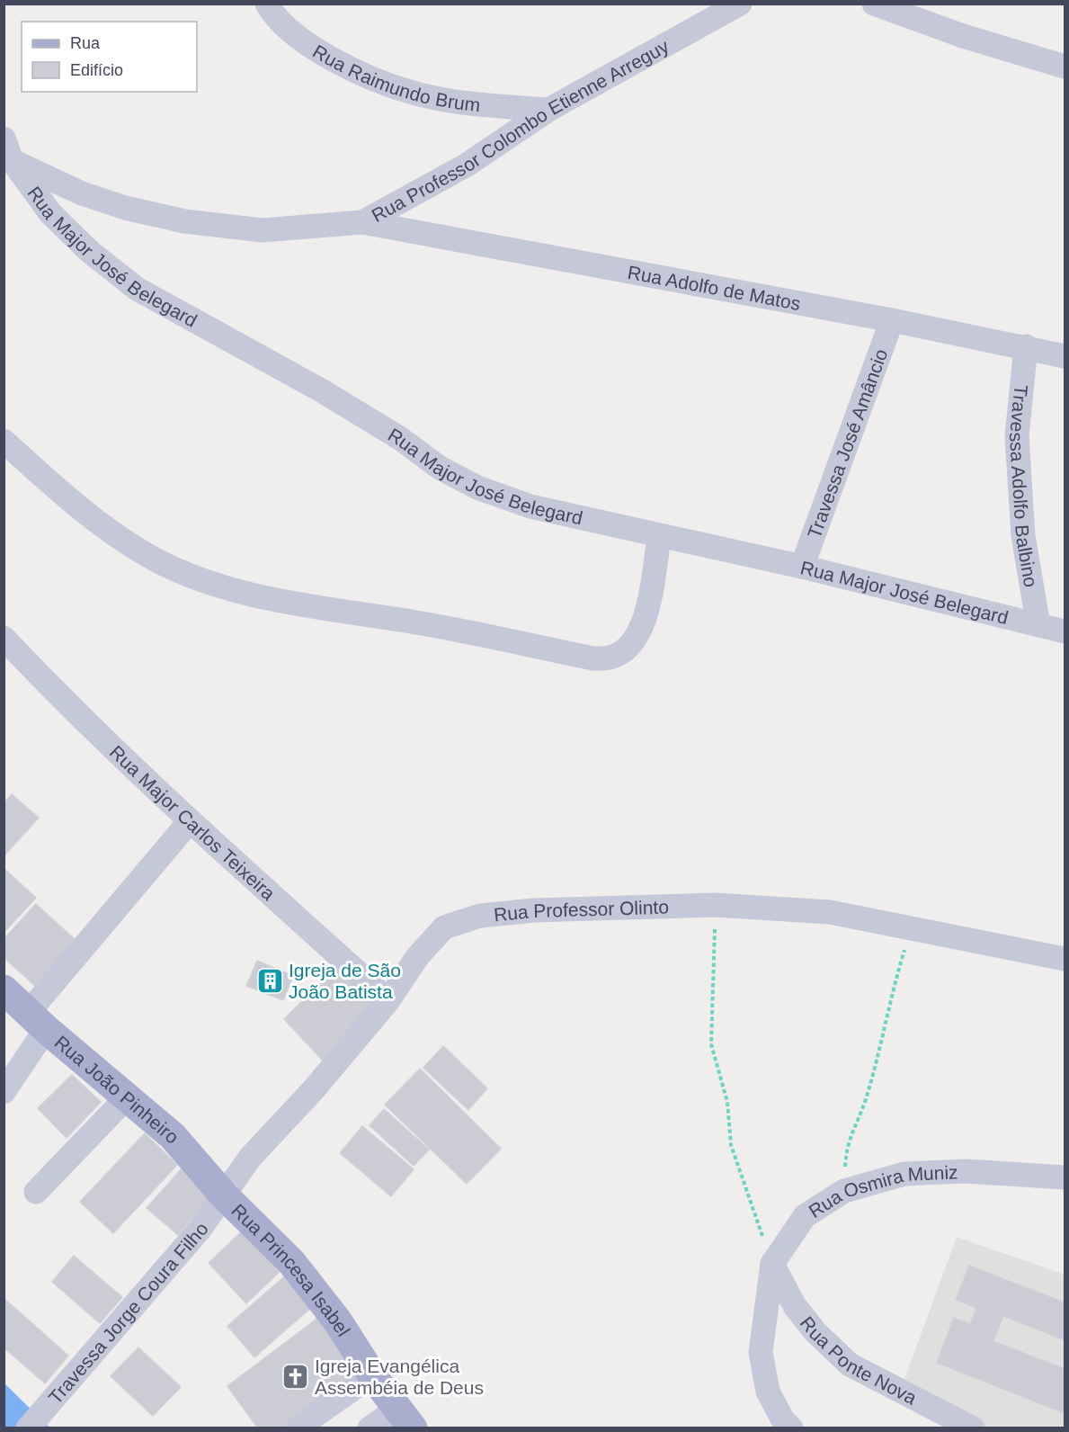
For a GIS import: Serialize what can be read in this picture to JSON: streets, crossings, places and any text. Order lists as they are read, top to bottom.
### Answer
{
  "streets": {
    "main road": ["Rua João Pinheiro", "Rua Princesa Isabel"],
    "street": [
      "Rua Raimundo Brum",
      "Rua Professor Colombo Etienne Arreguy",
      "Rua Major José Belegard",
      "Rua Adolfo de Matos",
      "Travessa José Amâncio",
      "Travessa Adolfo Balbino",
      "Rua Major Carlos Teixeira",
      "Rua Professor Olinto",
      "Rua Osmira Muniz",
      "Travessa Jorge Coura Filho",
      "Rua Ponte Nova"
    ]
  },
  "crossings": [
    ["Rua Raimundo Brum", "Rua Professor Colombo Etienne Arreguy"],
    ["Rua Professor Colombo Etienne Arreguy", "Rua Major José Belegard"],
    ["Rua Professor Colombo Etienne Arreguy", "Rua Adolfo de Matos"],
    ["Rua Major José Belegard", "Travessa José Amâncio"],
    ["Rua Major José Belegard", "Travessa Adolfo Balbino"],
    ["Rua Adolfo de Matos", "Travessa José Amâncio"],
    ["Rua Adolfo de Matos", "Travessa Adolfo Balbino"],
    ["Rua Major Carlos Teixeira", "Rua Professor Olinto"],
    ["Rua Professor Olinto", "Rua João Pinheiro"],
    ["Rua Professor Olinto", "Rua Princesa Isabel"],
    ["Rua Professor Olinto", "Travessa Jorge Coura Filho"],
    ["Rua João Pinheiro", "Rua Princesa Isabel"],
    ["Rua João Pinheiro", "Travessa Jorge Coura Filho"],
    ["Rua Osmira Muniz", "Rua Ponte Nova"],
    ["Rua Princesa Isabel", "Travessa Jorge Coura Filho"]
  ],
  "places": {
    "building": ["Igreja de São João Batista"],
    "church": ["Igreja Evangélica Assembéia de Deus"]
  },
  "legend": ["Rua", "Edifício"]
}
